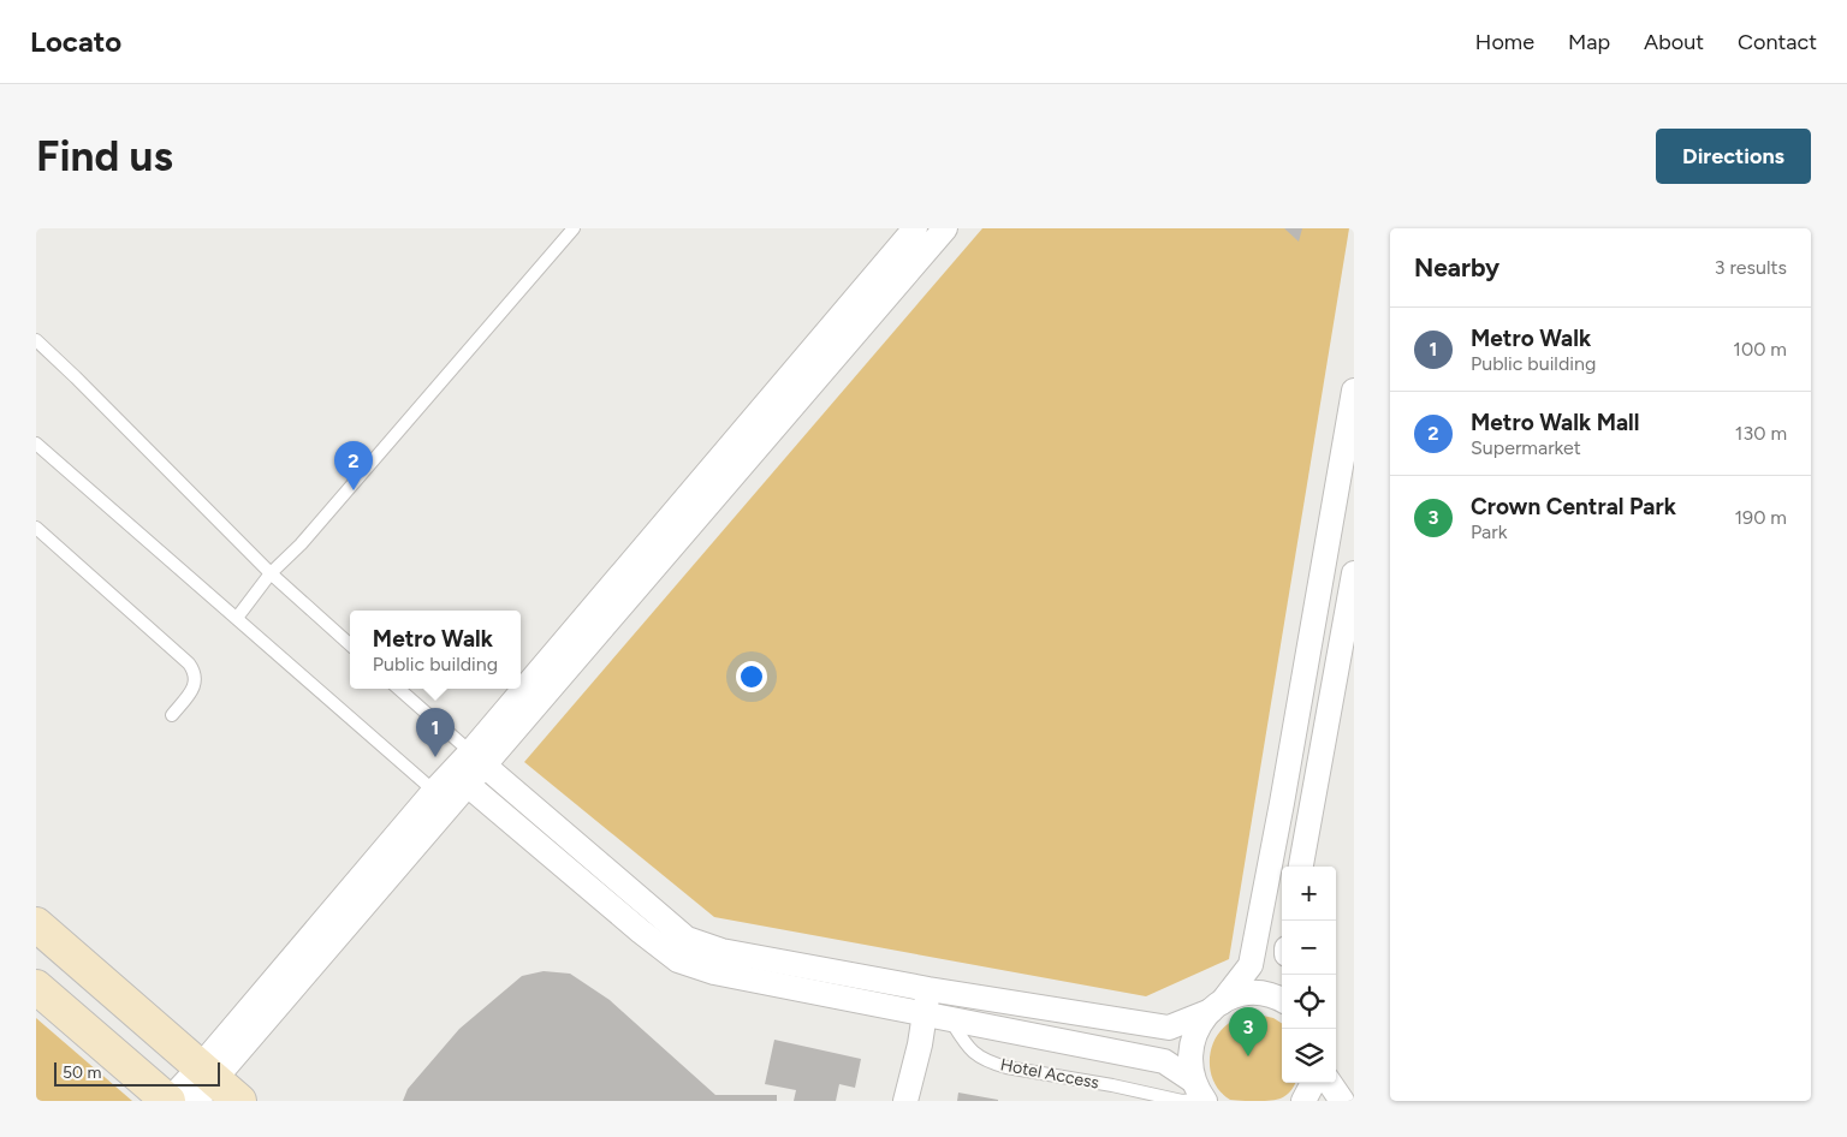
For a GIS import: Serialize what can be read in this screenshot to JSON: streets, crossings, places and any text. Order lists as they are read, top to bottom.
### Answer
{
  "streets": {
    "lane": ["Hotel Access"]
  },
  "scale_bar": "50 m",
  "page": {
    "header": "Locato",
    "nav": [
      "Home",
      "Map",
      "About",
      "Contact"
    ],
    "buttons": "Directions",
    "title": "Find us",
    "heading": ["Nearby", "3 results"],
    "list": [
      {
        "mark": "1",
        "name": "Metro Walk",
        "note": "Public building",
        "value": "100 m"
      },
      {
        "mark": "2",
        "name": "Metro Walk Mall",
        "note": "Supermarket",
        "value": "130 m"
      },
      {
        "mark": "3",
        "name": "Crown Central Park",
        "note": "Park",
        "value": "190 m"
      }
    ],
    "pins": ["2", "1", "3"],
    "popup": ["Metro Walk", "Public building"],
    "map_buttons": ["+", "−"],
    "scale": "50 m"
  }
}
